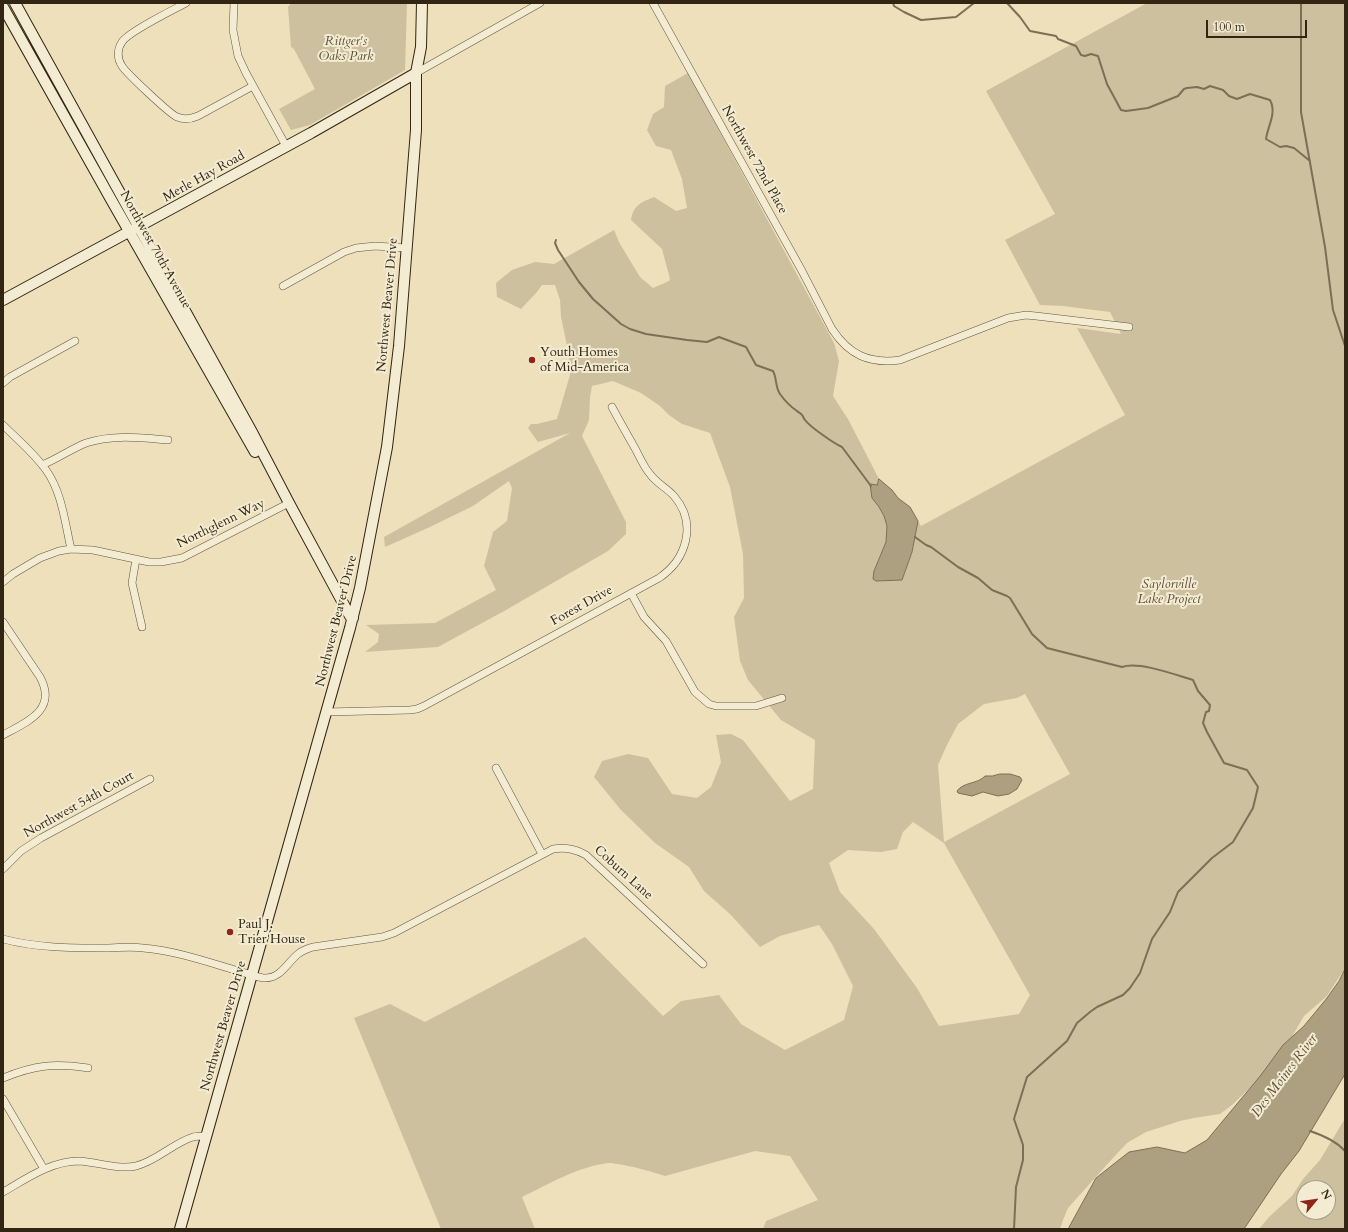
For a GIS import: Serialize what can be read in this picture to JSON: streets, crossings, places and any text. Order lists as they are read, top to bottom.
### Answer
{
  "streets": {
    "main road": ["Merle Hay Road", "Northwest 70th Avenue", "Northwest Beaver Drive"],
    "street": [
      "Northwest 72nd Place",
      "Northglenn Way",
      "Forest Drive",
      "Northwest 54th Court",
      "Coburn Lane"
    ]
  },
  "crossings": [
    ["Merle Hay Road", "Northwest 70th Avenue"],
    ["Merle Hay Road", "Northwest Beaver Drive"],
    ["Northwest 70th Avenue", "Northwest Beaver Drive"],
    ["Northwest 70th Avenue", "Northglenn Way"],
    ["Northwest Beaver Drive", "Forest Drive"],
    ["Northwest Beaver Drive", "Coburn Lane"]
  ],
  "water": ["Des Moines River"],
  "parks": ["Rittger's Oaks Park", "Saylorville Lake Project"],
  "places": ["Youth Homes of Mid-America", "Paul J. Trier House"],
  "scale_bar": "100 m",
  "north": "top right"
}
